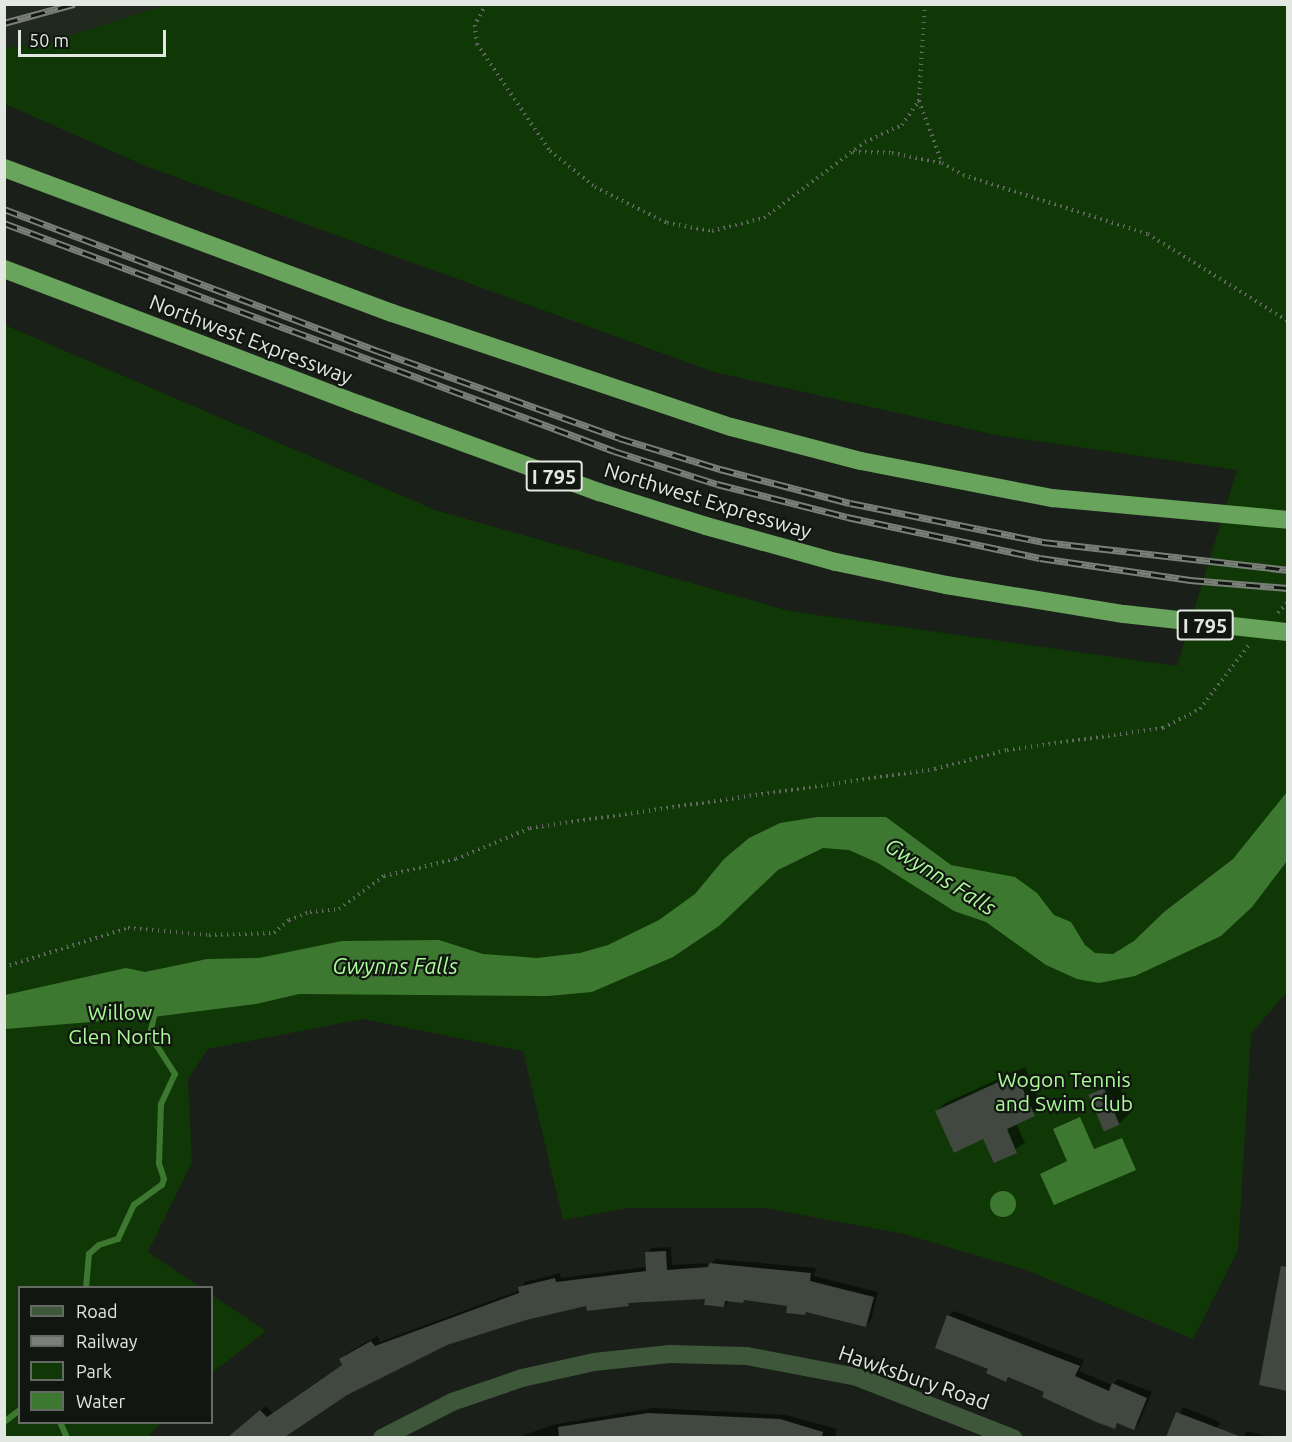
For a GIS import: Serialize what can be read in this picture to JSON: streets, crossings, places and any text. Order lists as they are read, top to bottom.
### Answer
{
  "streets": {
    "highway": ["Northwest Expressway", "I 795"],
    "street": ["Hawksbury Road"]
  },
  "water": ["Gwynns Falls"],
  "parks": ["Willow Glen North", "Wogon Tennis and Swim Club"],
  "legend": [
    "Road",
    "Railway",
    "Park",
    "Water"
  ],
  "scale_bar": "50 m"
}
